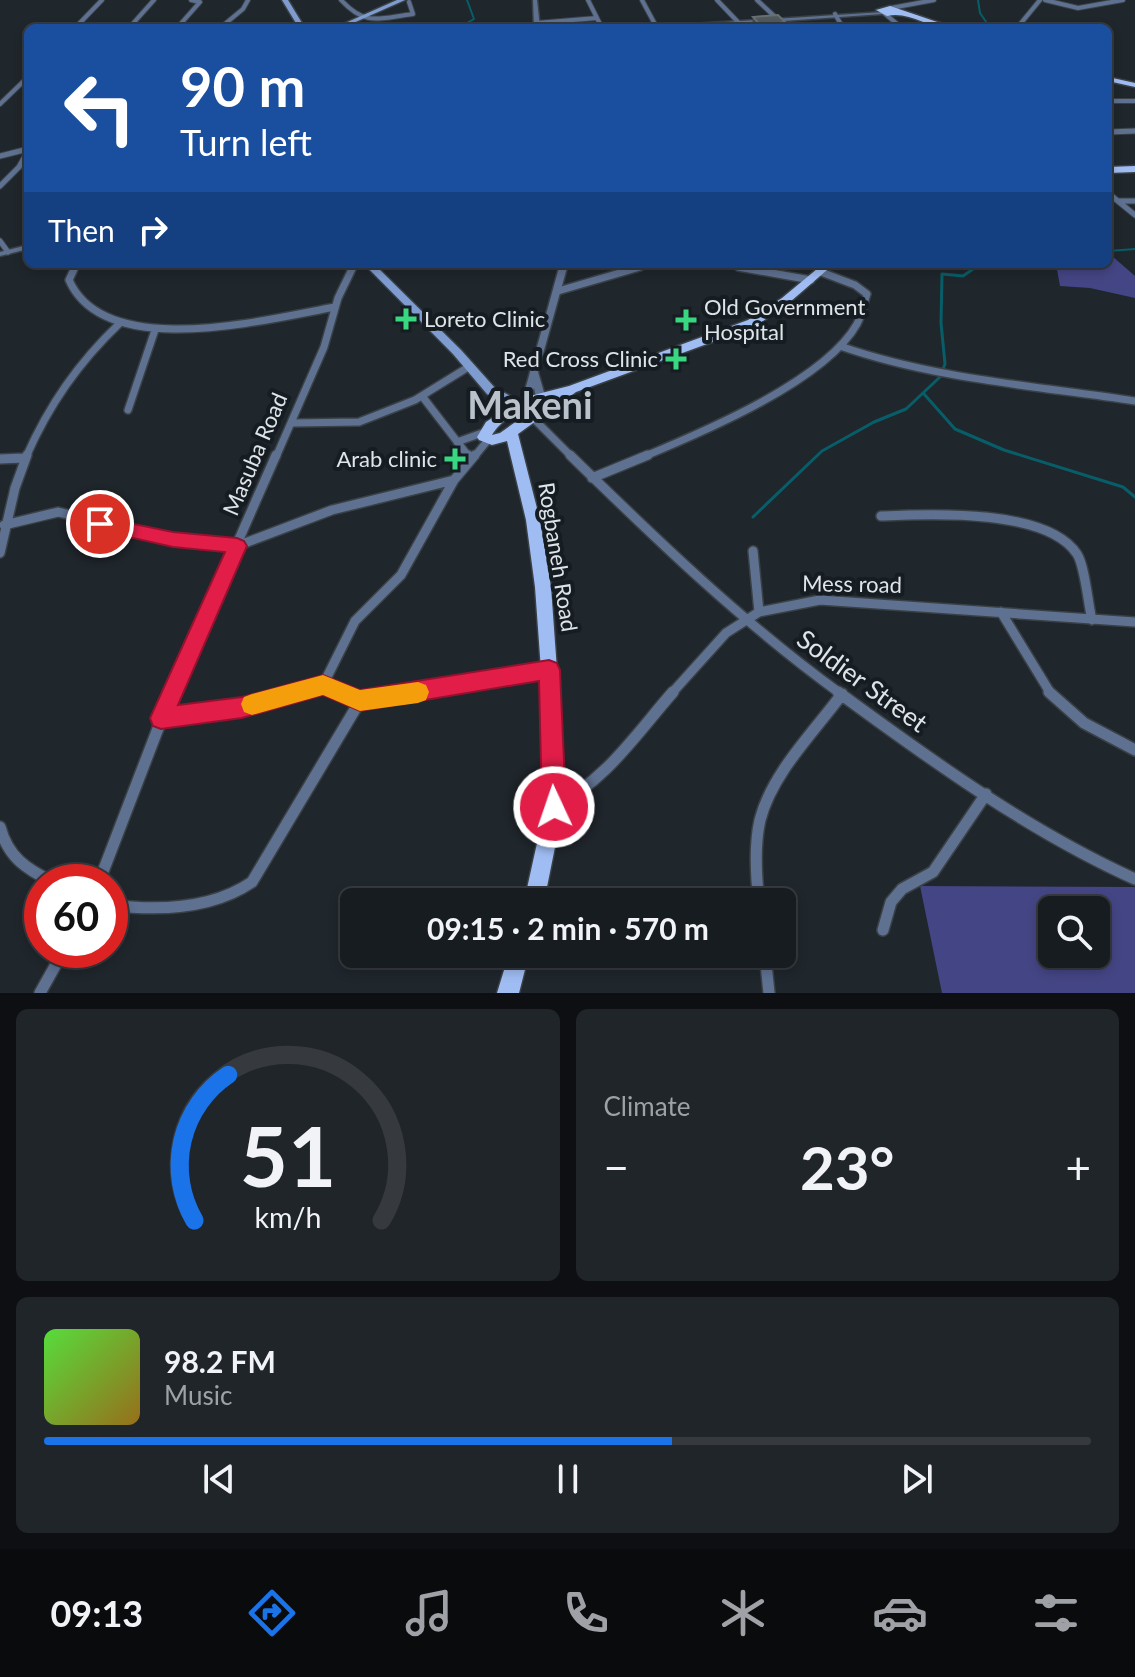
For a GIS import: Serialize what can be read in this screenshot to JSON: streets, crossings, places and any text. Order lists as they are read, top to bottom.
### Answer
{
  "streets": {
    "main road": ["Rogbaneh Road"],
    "street": ["Masuba Road", "Mess road", "Soldier Street"]
  },
  "crossings": [
    ["Rogbaneh Road", "Mess road"],
    ["Mess road", "Soldier Street"]
  ],
  "districts": ["Makeni"],
  "places": {
    "health": [
      "Loreto Clinic",
      "Old Government Hospital",
      "Red Cross Clinic",
      "Arab clinic"
    ]
  },
  "page": {
    "turn": ["90 m", "Turn left"],
    "then": "Then",
    "limit": "60",
    "trip": "09:15 · 2 min · 570 m",
    "tile": "Climate",
    "heat": ["−", "23°", "+"],
    "song": ["98.2 FM", "Music"],
    "tabs": "09:13",
    "gauge": ["51", "km/h"]
  }
}
